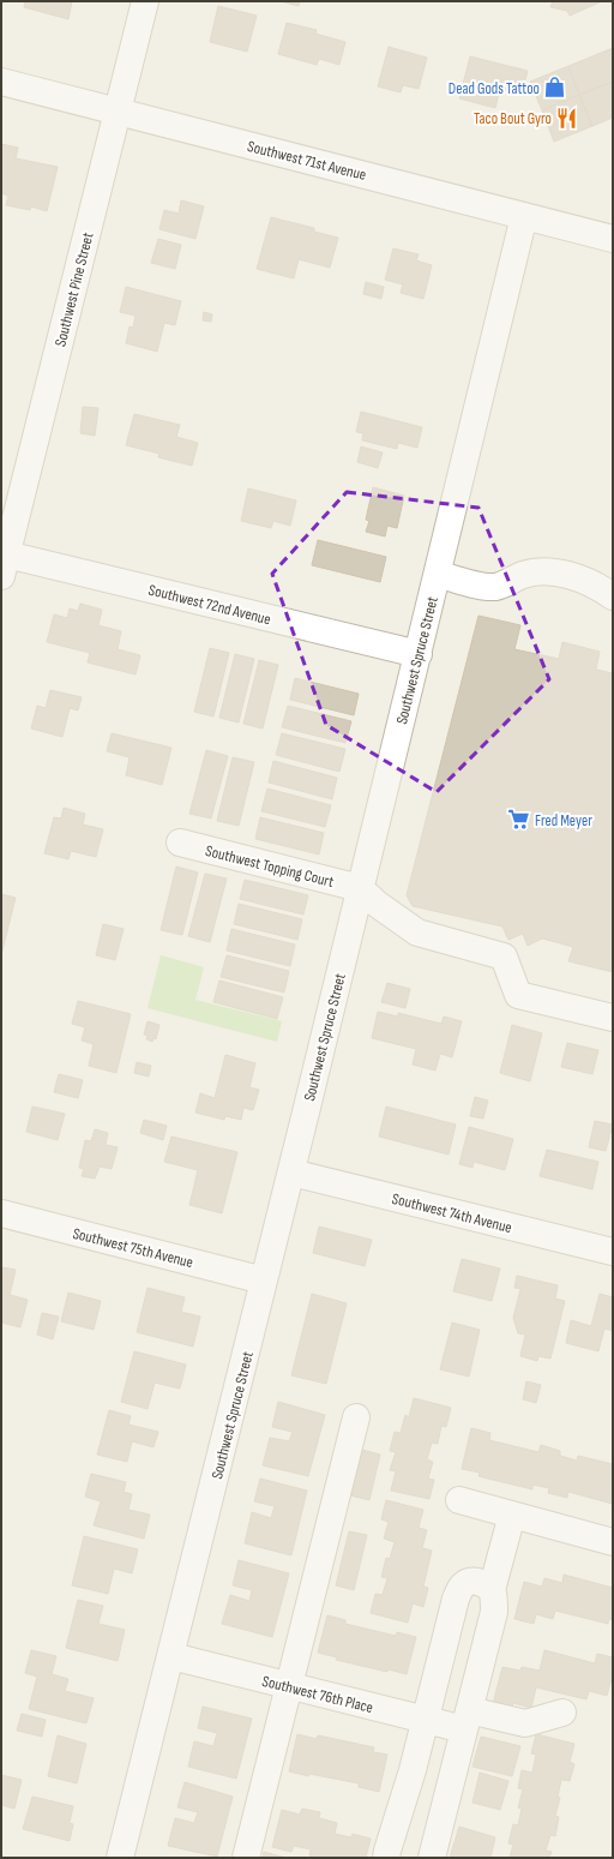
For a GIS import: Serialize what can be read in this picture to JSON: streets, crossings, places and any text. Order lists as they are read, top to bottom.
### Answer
{
  "streets": {
    "street": [
      "Southwest 71st Avenue",
      "Southwest Pine Street",
      "Southwest 72nd Avenue",
      "Southwest Spruce Street",
      "Southwest Topping Court",
      "Southwest 74th Avenue",
      "Southwest 75th Avenue",
      "Southwest 76th Place"
    ]
  },
  "crossings": [
    ["Southwest 71st Avenue", "Southwest Pine Street"],
    ["Southwest 71st Avenue", "Southwest Spruce Street"],
    ["Southwest Pine Street", "Southwest 72nd Avenue"],
    ["Southwest 72nd Avenue", "Southwest Spruce Street"],
    ["Southwest Spruce Street", "Southwest Topping Court"],
    ["Southwest Spruce Street", "Southwest 74th Avenue"],
    ["Southwest Spruce Street", "Southwest 75th Avenue"],
    ["Southwest Spruce Street", "Southwest 76th Place"]
  ],
  "places": {
    "shop": ["Dead Gods Tattoo"],
    "restaurant": ["Taco Bout Gyro"],
    "supermarket": ["Fred Meyer"]
  }
}
